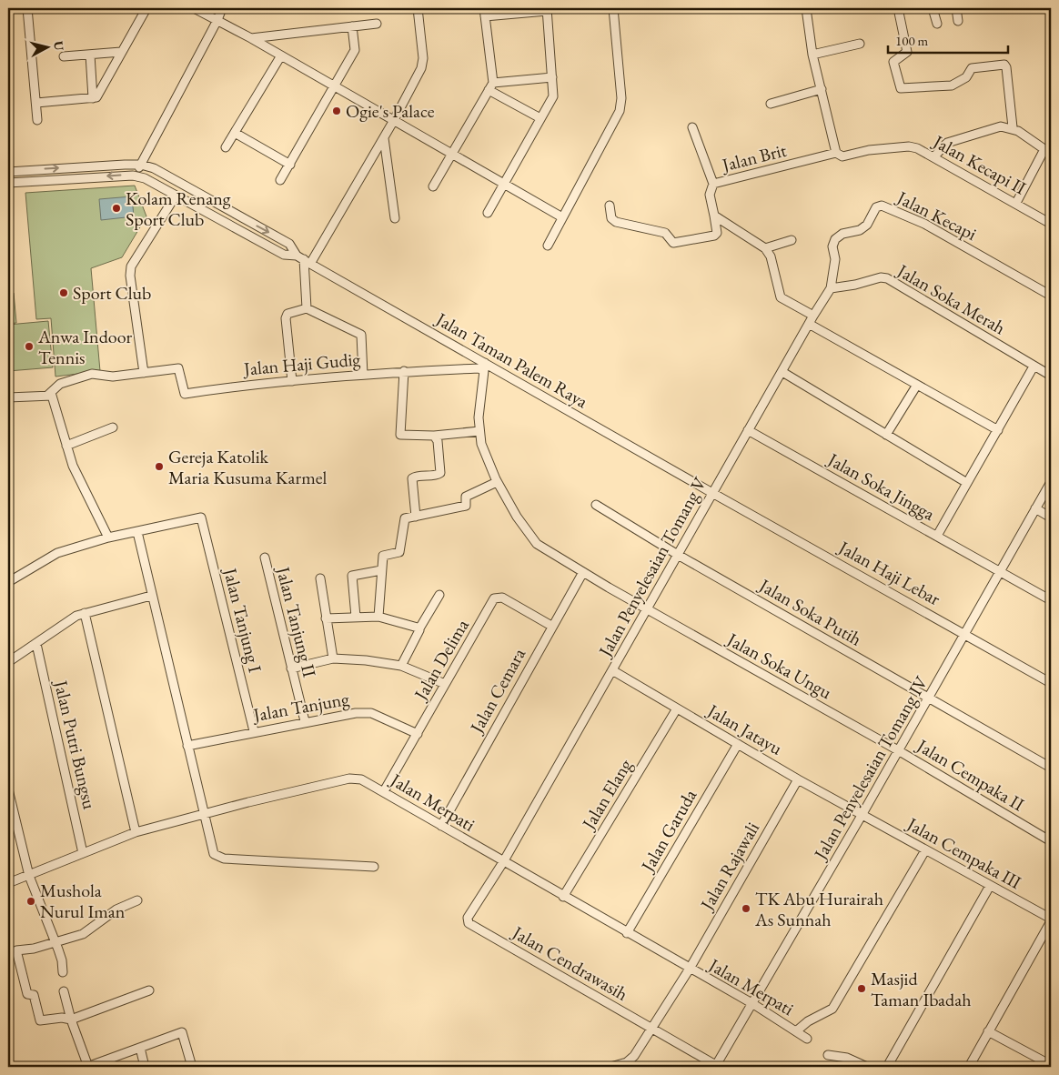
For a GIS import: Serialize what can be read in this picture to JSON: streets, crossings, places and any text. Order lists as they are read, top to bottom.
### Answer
{
  "streets": {
    "street": [
      "Jalan Brit",
      "Jalan Kecapi II",
      "Jalan Kecapi",
      "Jalan Soka Merah",
      "Jalan Taman Palem Raya",
      "Jalan Haji Gudig",
      "Jalan Soka Jingga",
      "Jalan Penyelesaian Tomang V",
      "Jalan Haji Lebar",
      "Jalan Soka Putih",
      "Jalan Tanjung I",
      "Jalan Tanjung II",
      "Jalan Delima",
      "Jalan Soka Ungu",
      "Jalan Cemara",
      "Jalan Tanjung",
      "Jalan Jatayu",
      "Jalan Putri Bungsu",
      "Jalan Penyelesaian Tomang IV",
      "Jalan Cempaka II",
      "Jalan Elang",
      "Jalan Merpati",
      "Jalan Garuda",
      "Jalan Cempaka III",
      "Jalan Rajawali",
      "Jalan Cendrawasih"
    ]
  },
  "crossings": [
    ["Jalan Brit", "Jalan Kecapi II"],
    ["Jalan Kecapi", "Jalan Soka Merah"],
    ["Jalan Kecapi", "Jalan Penyelesaian Tomang V"],
    ["Jalan Soka Merah", "Jalan Penyelesaian Tomang V"],
    ["Jalan Taman Palem Raya", "Jalan Haji Gudig"],
    ["Jalan Taman Palem Raya", "Jalan Penyelesaian Tomang V"],
    ["Jalan Taman Palem Raya", "Jalan Haji Lebar"],
    ["Jalan Soka Jingga", "Jalan Penyelesaian Tomang V"],
    ["Jalan Soka Jingga", "Jalan Penyelesaian Tomang IV"],
    ["Jalan Penyelesaian Tomang V", "Jalan Haji Lebar"],
    ["Jalan Penyelesaian Tomang V", "Jalan Soka Putih"],
    ["Jalan Penyelesaian Tomang V", "Jalan Soka Ungu"],
    ["Jalan Penyelesaian Tomang V", "Jalan Jatayu"],
    ["Jalan Penyelesaian Tomang V", "Jalan Merpati"],
    ["Jalan Penyelesaian Tomang V", "Jalan Cendrawasih"],
    ["Jalan Haji Lebar", "Jalan Penyelesaian Tomang IV"],
    ["Jalan Soka Putih", "Jalan Penyelesaian Tomang IV"],
    ["Jalan Tanjung I", "Jalan Tanjung"],
    ["Jalan Tanjung II", "Jalan Tanjung"],
    ["Jalan Delima", "Jalan Cemara"],
    ["Jalan Delima", "Jalan Tanjung"],
    ["Jalan Delima", "Jalan Merpati"],
    ["Jalan Soka Ungu", "Jalan Cemara"],
    ["Jalan Soka Ungu", "Jalan Penyelesaian Tomang IV"],
    ["Jalan Soka Ungu", "Jalan Cempaka II"],
    ["Jalan Cemara", "Jalan Merpati"],
    ["Jalan Jatayu", "Jalan Penyelesaian Tomang IV"],
    ["Jalan Jatayu", "Jalan Elang"],
    ["Jalan Jatayu", "Jalan Garuda"],
    ["Jalan Jatayu", "Jalan Cempaka III"],
    ["Jalan Jatayu", "Jalan Rajawali"],
    ["Jalan Putri Bungsu", "Jalan Merpati"],
    ["Jalan Penyelesaian Tomang IV", "Jalan Cempaka II"],
    ["Jalan Penyelesaian Tomang IV", "Jalan Merpati"],
    ["Jalan Penyelesaian Tomang IV", "Jalan Cempaka III"],
    ["Jalan Penyelesaian Tomang IV", "Jalan Cendrawasih"],
    ["Jalan Elang", "Jalan Merpati"],
    ["Jalan Merpati", "Jalan Garuda"],
    ["Jalan Merpati", "Jalan Rajawali"],
    ["Jalan Merpati", "Jalan Cendrawasih"],
    ["Jalan Rajawali", "Jalan Cendrawasih"]
  ],
  "places": [
    "Ogie's Palace",
    "Kolam Renang Sport Club",
    "Sport Club",
    "Anwa Indoor Tennis",
    "Gereja Katolik Maria Kusuma Karmel",
    "Mushola Nurul Iman",
    "TK Abu Hurairah As Sunnah",
    "Masjid Taman Ibadah"
  ],
  "scale_bar": "100 m",
  "north": "right"
}
